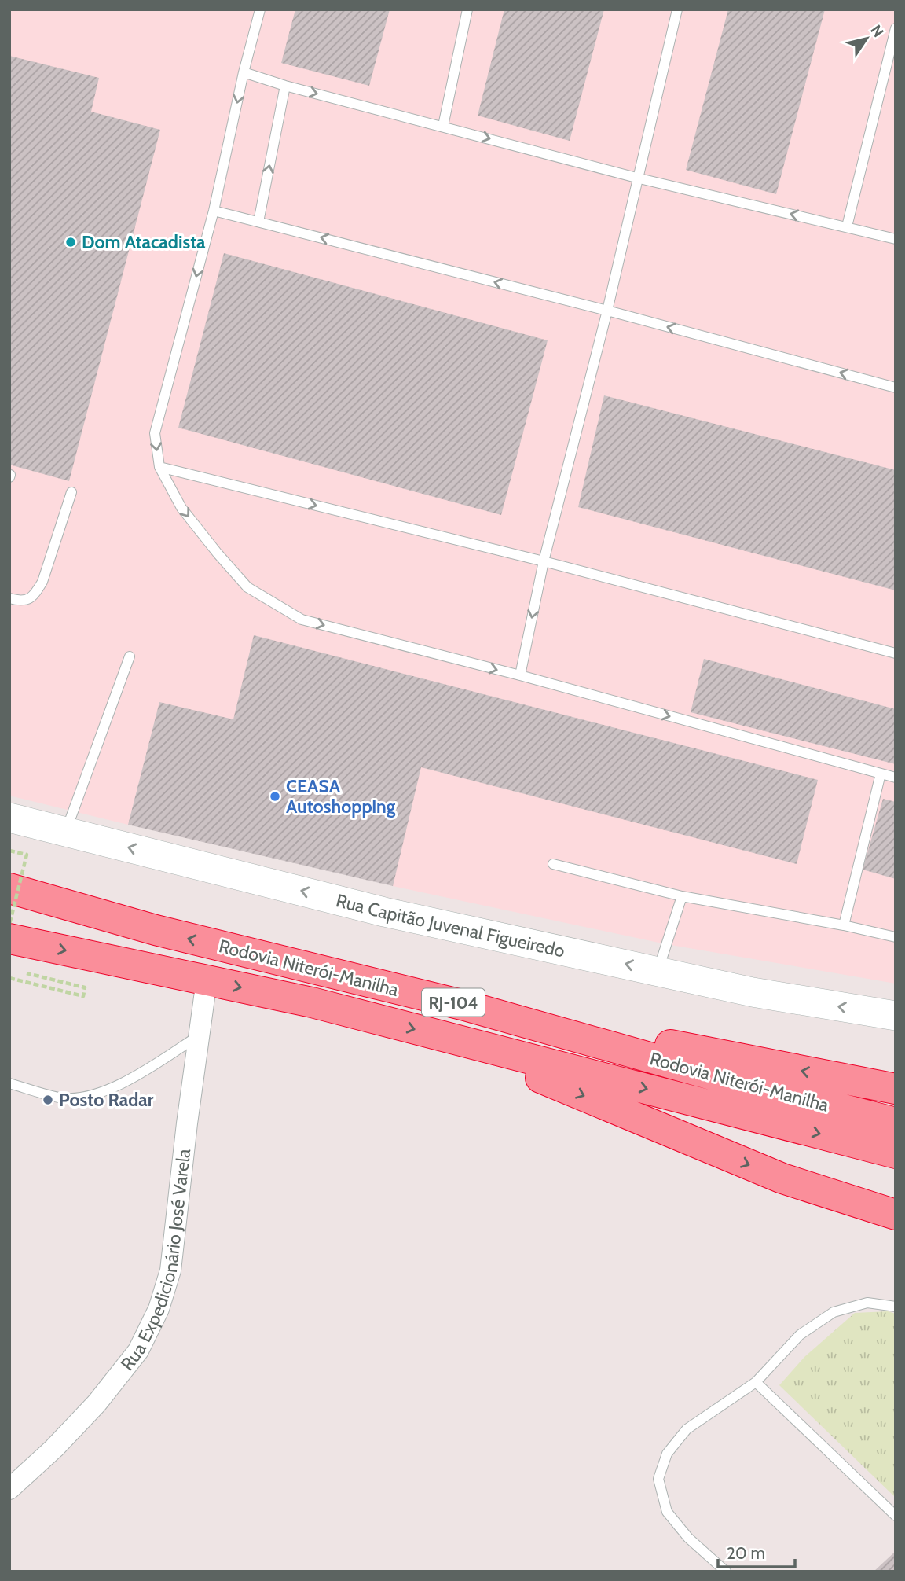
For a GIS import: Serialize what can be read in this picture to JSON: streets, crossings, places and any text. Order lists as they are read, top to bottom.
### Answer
{
  "streets": {
    "highway": ["Rodovia Niterói-Manilha", "RJ-104"],
    "main road": ["Rua Capitão Juvenal Figueiredo"],
    "street": ["Rua Expedicionário José Varela"]
  },
  "crossings": [
    ["Rodovia Niterói-Manilha", "Rua Expedicionário José Varela"]
  ],
  "one_way": ["Rua Capitão Juvenal Figueiredo"],
  "places": ["Dom Atacadista", "CEASA Autoshopping", "Posto Radar"],
  "scale_bar": "20 m",
  "north": "top right"
}
